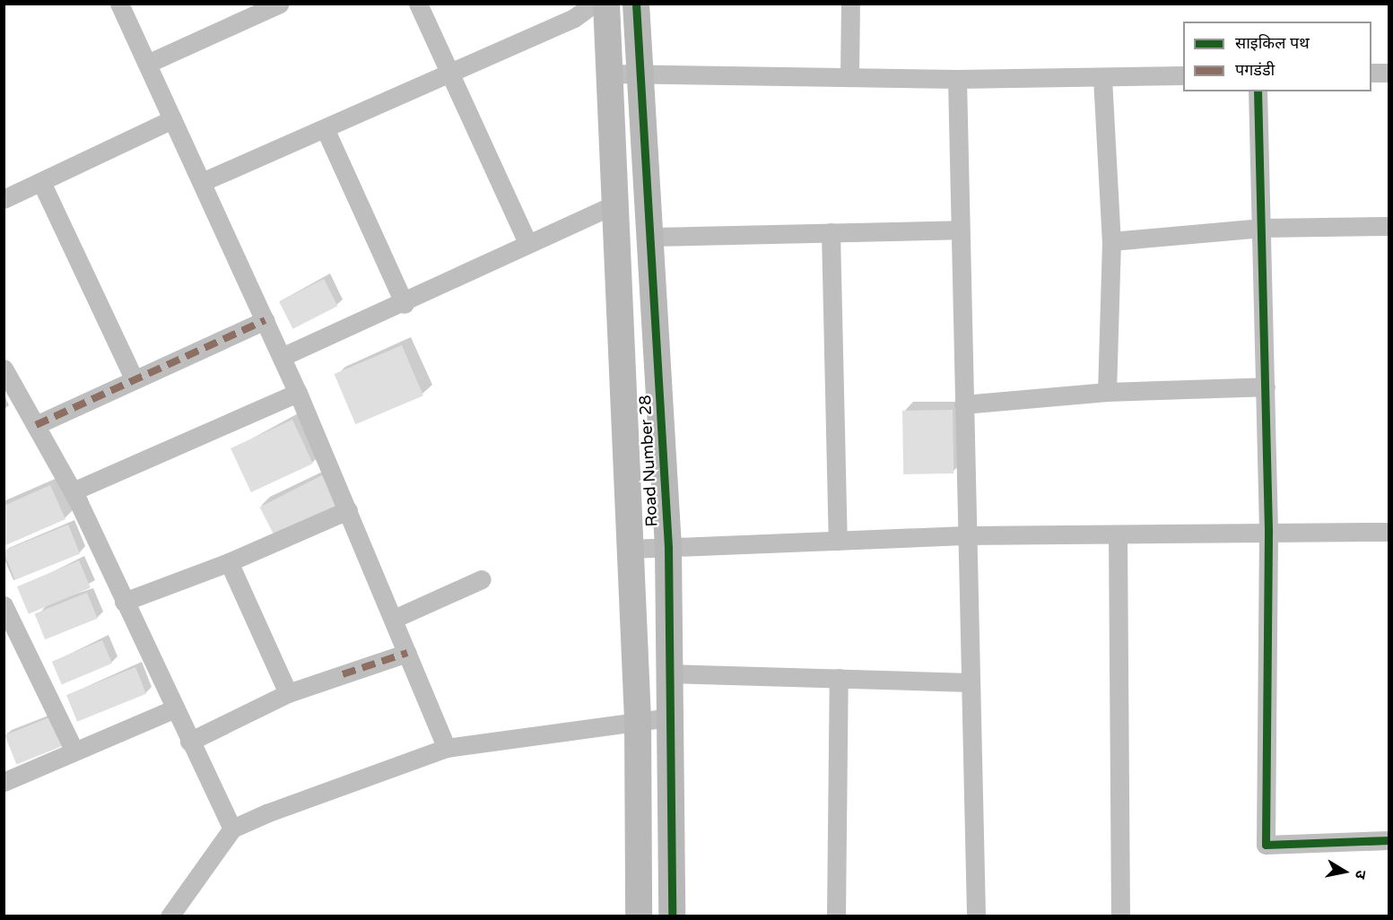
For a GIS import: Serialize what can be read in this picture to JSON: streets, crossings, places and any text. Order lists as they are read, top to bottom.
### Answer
{
  "streets": {
    "street": ["Road Number 28"]
  },
  "legend": ["साइकिल पथ", "पगडंडी"],
  "north": "right"
}
